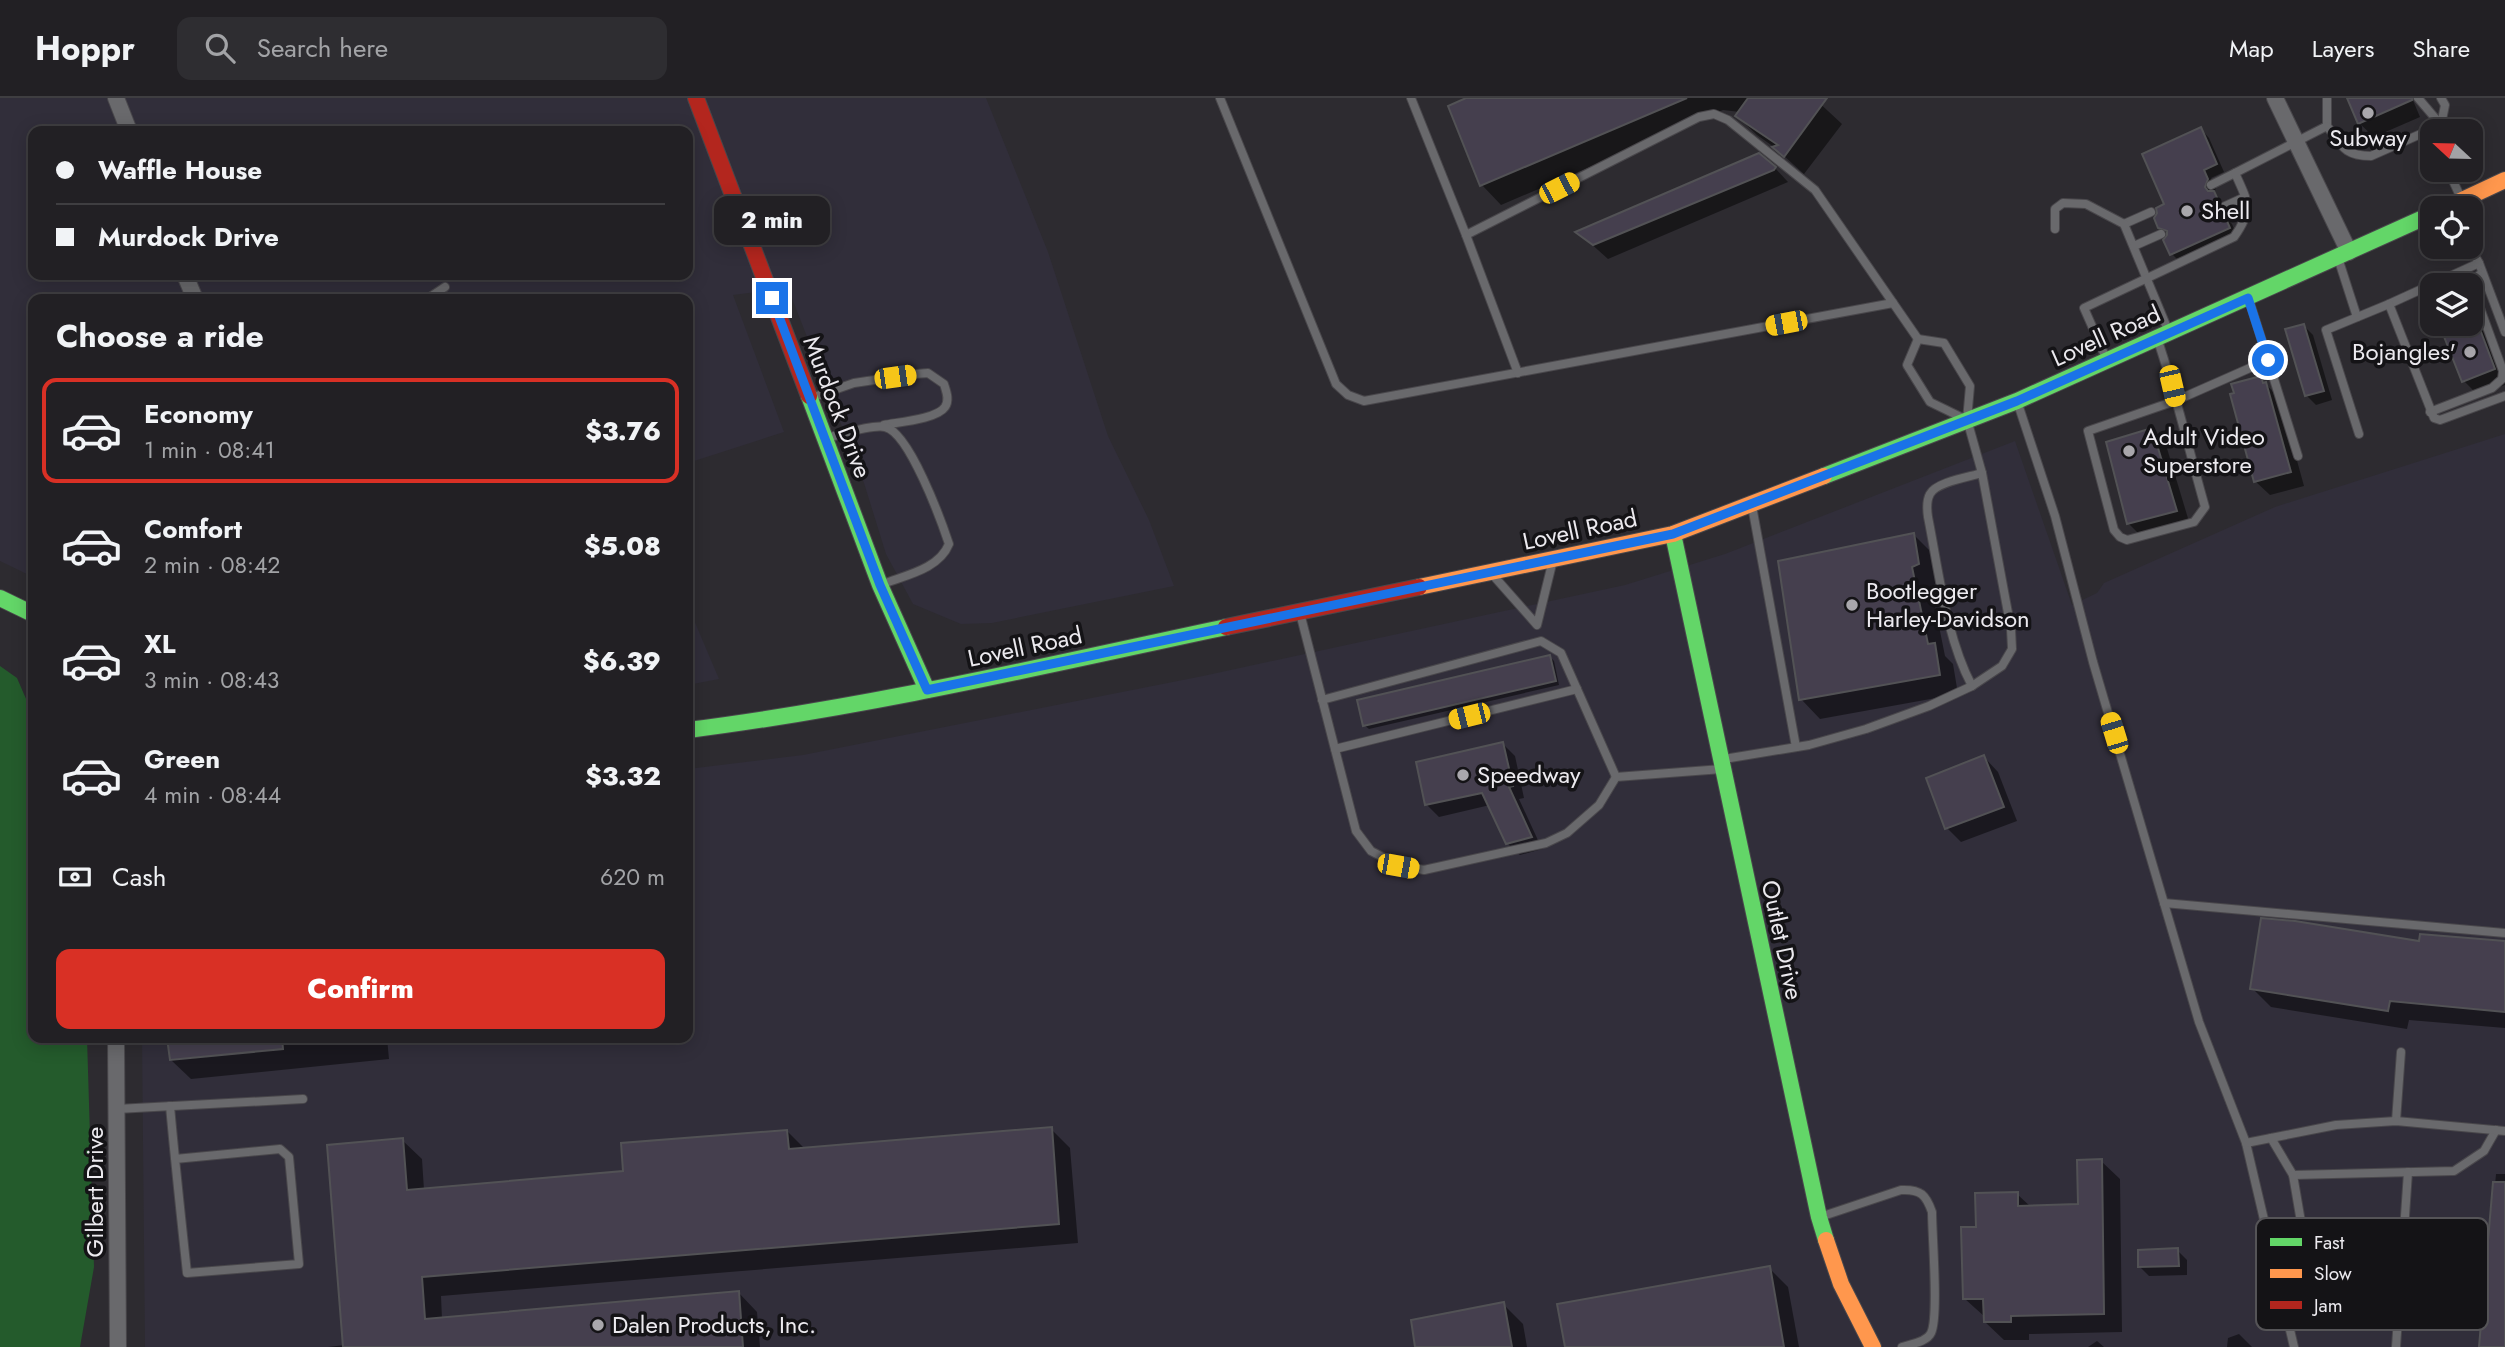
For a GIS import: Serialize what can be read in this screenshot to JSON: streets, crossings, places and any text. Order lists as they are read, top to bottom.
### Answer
{
  "streets": {
    "main road": ["Lovell Road", "Murdock Drive", "Outlet Drive"],
    "street": ["Gilbert Drive"]
  },
  "crossings": [
    ["Lovell Road", "Murdock Drive"],
    ["Lovell Road", "Outlet Drive"]
  ],
  "places": [
    "Subway",
    "Shell",
    "Bojangles'",
    "Adult Video Superstore",
    "Bootlegger Harley-Davidson",
    "Speedway",
    "Dalen Products, Inc."
  ],
  "legend": ["Fast", "Slow", "Jam"],
  "north": "left",
  "page": {
    "header": "Hoppr",
    "search": "Search here",
    "nav": ["Map", "Layers", "Share"],
    "banner": ["Waffle House", "Murdock Drive"],
    "bubble": "2 min",
    "heading": "Choose a ride",
    "list": [
      {
        "name": "Economy",
        "note": "1 min · 08:41",
        "value": "$3.76"
      },
      {
        "name": "Comfort",
        "note": "2 min · 08:42",
        "value": "$5.08"
      },
      {
        "name": "XL",
        "note": "3 min · 08:43",
        "value": "$6.39"
      },
      {
        "name": "Green",
        "note": "4 min · 08:44",
        "value": "$3.32"
      }
    ],
    "pay": ["Cash", "620 m"],
    "buttons": "Confirm"
  }
}
